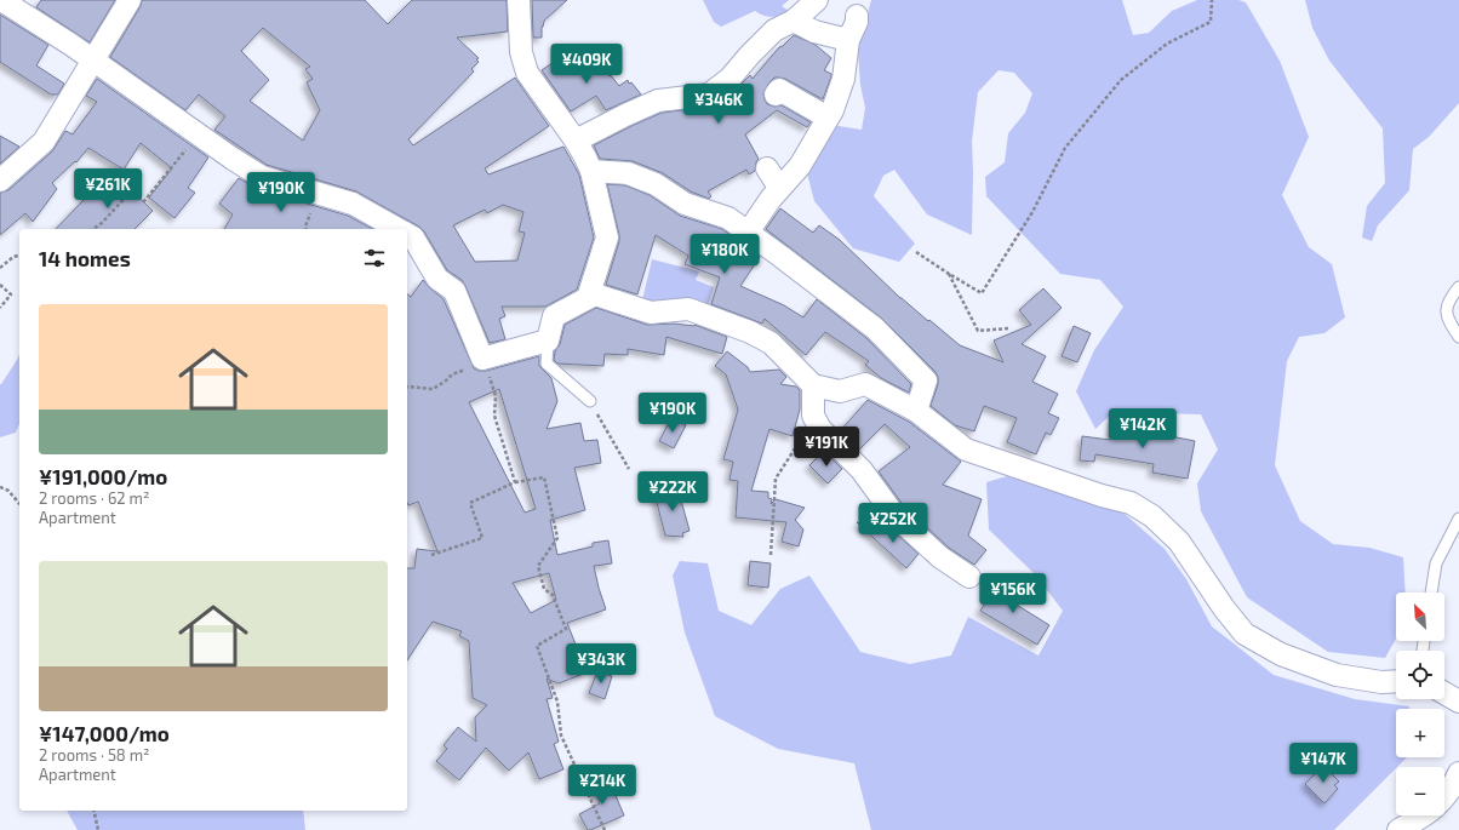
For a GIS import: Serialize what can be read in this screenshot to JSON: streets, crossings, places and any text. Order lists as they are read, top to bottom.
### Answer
{
  "north": "top left",
  "page": {
    "price": [
      "¥409K",
      "¥346K",
      "¥261K",
      "¥190K",
      "¥180K",
      "¥190K",
      "¥142K",
      "¥191K",
      "¥222K",
      "¥252K",
      "¥156K",
      "¥343K",
      "¥147K",
      "¥214K"
    ],
    "heading": "14 homes",
    "list": [
      {
        "name": "¥191,000/mo",
        "note": "2 rooms · 62 m² · Apartment"
      },
      {
        "name": "¥147,000/mo",
        "note": "2 rooms · 58 m² · Apartment"
      }
    ],
    "map_buttons": ["+", "−"]
  }
}
